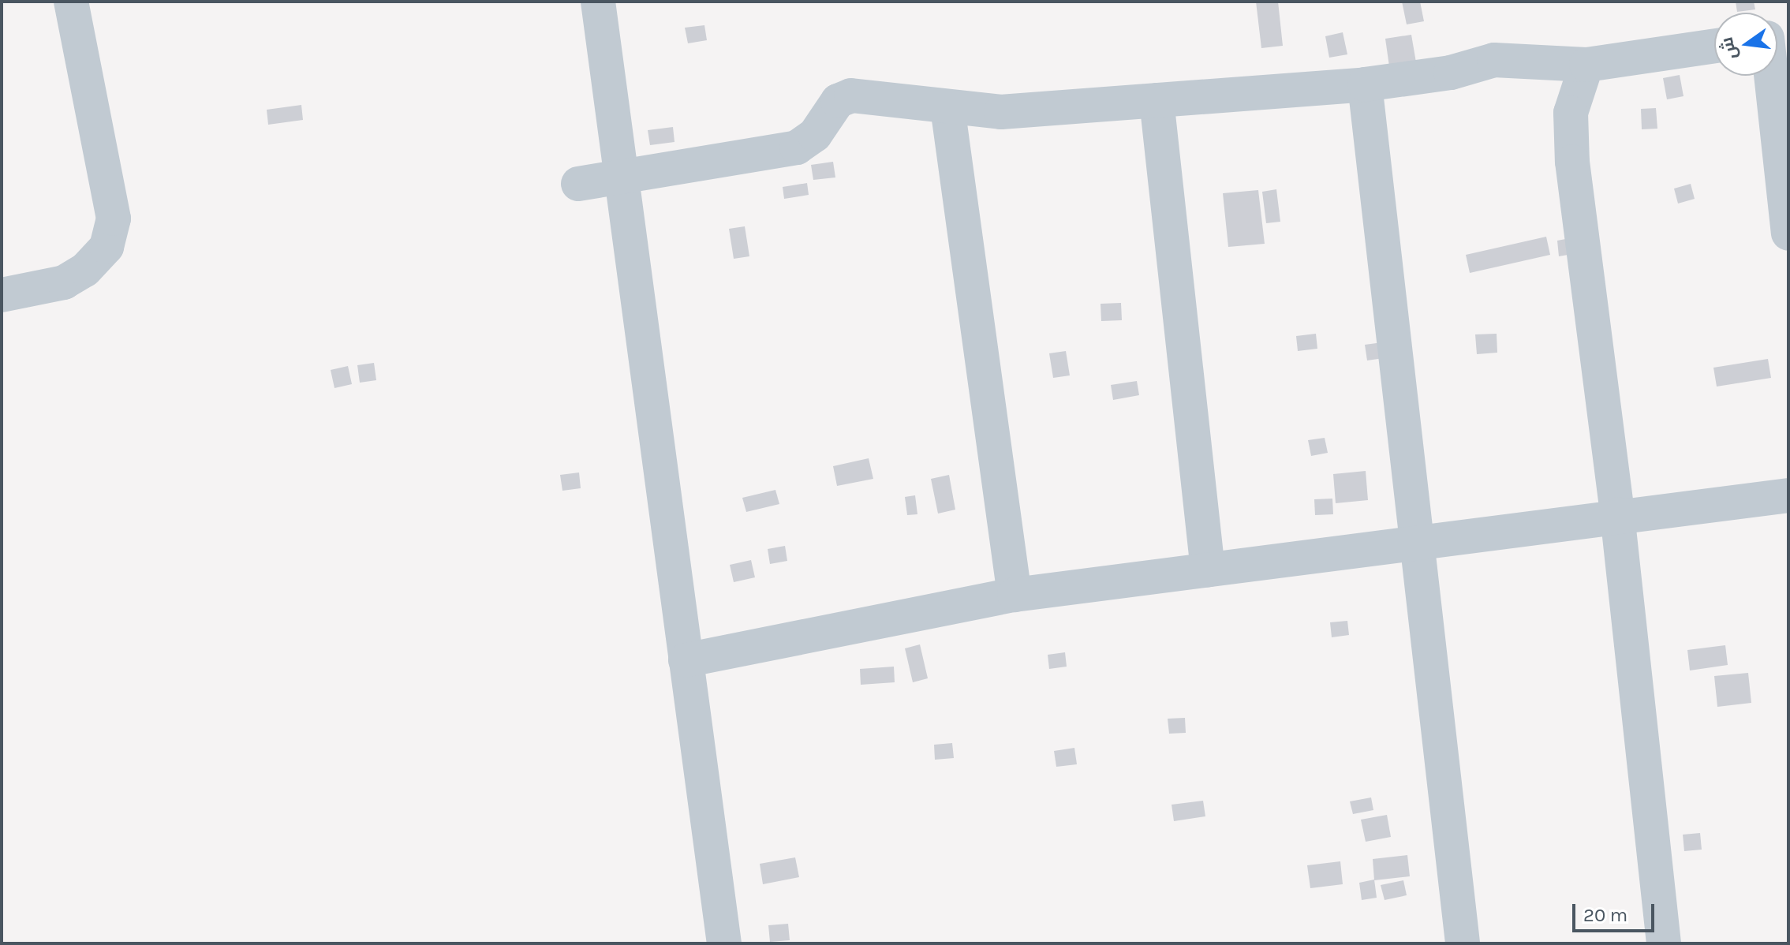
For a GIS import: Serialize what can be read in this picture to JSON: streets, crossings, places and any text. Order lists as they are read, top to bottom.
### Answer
{
  "scale_bar": "20 m",
  "north": "left"
}
